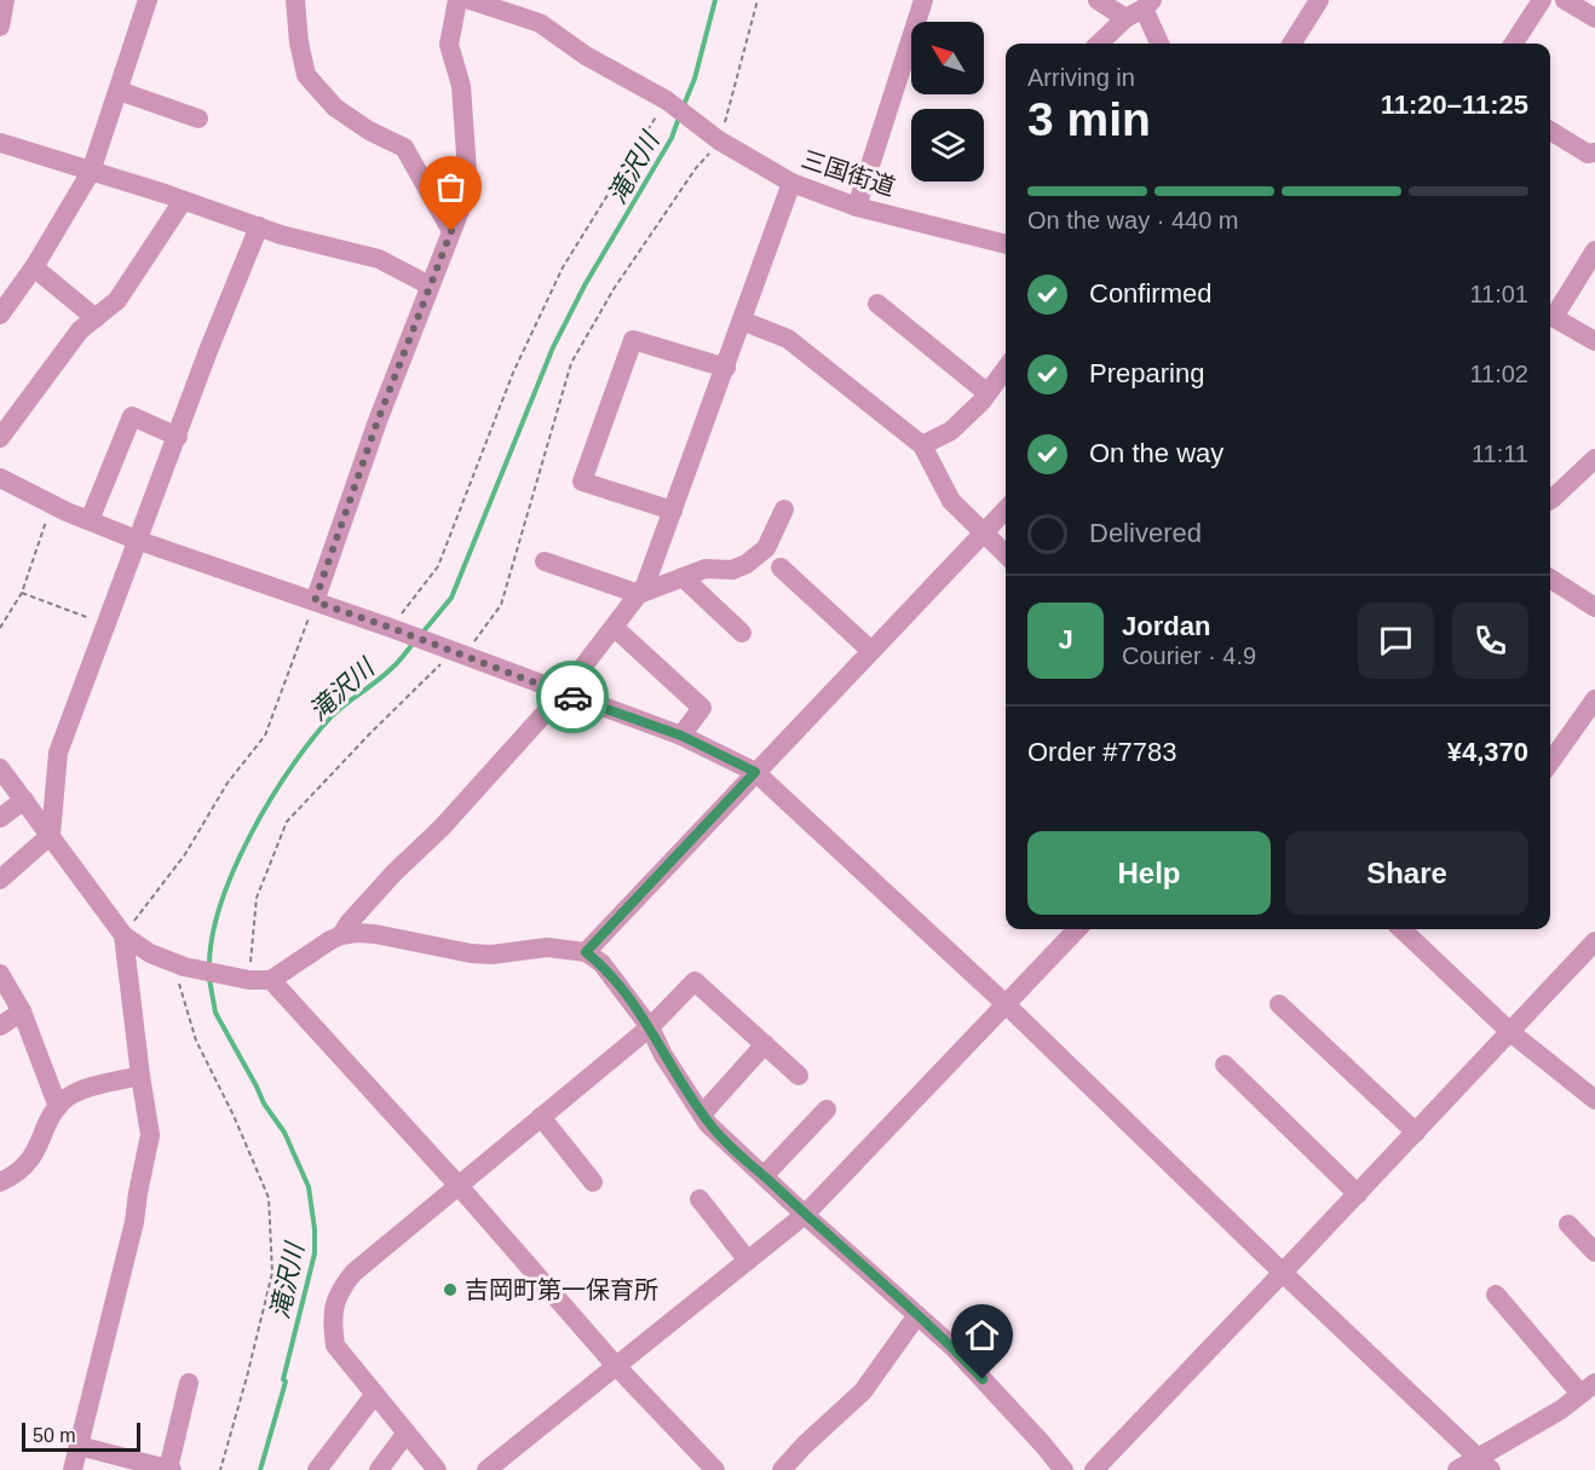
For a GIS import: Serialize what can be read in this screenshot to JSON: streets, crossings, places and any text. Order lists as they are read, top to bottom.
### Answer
{
  "streets": {
    "street": ["三国街道"]
  },
  "water": ["滝沢川"],
  "places": ["吉岡町第一保育所"],
  "scale_bar": "50 m",
  "north": "top left",
  "page": {
    "heading": ["3 min", "Arriving in", "11:20–11:25"],
    "panel": [
      "Jordan",
      "Courier · 4.9",
      "Order #7783",
      "¥4,370"
    ],
    "bar": "On the way · 440 m",
    "list": [
      ["Confirmed", "11:01"],
      ["Preparing", "11:02"],
      ["On the way", "11:11"],
      "Delivered"
    ],
    "round": "J",
    "buttons": ["Help", "Share"],
    "scale": "50 m"
  }
}
